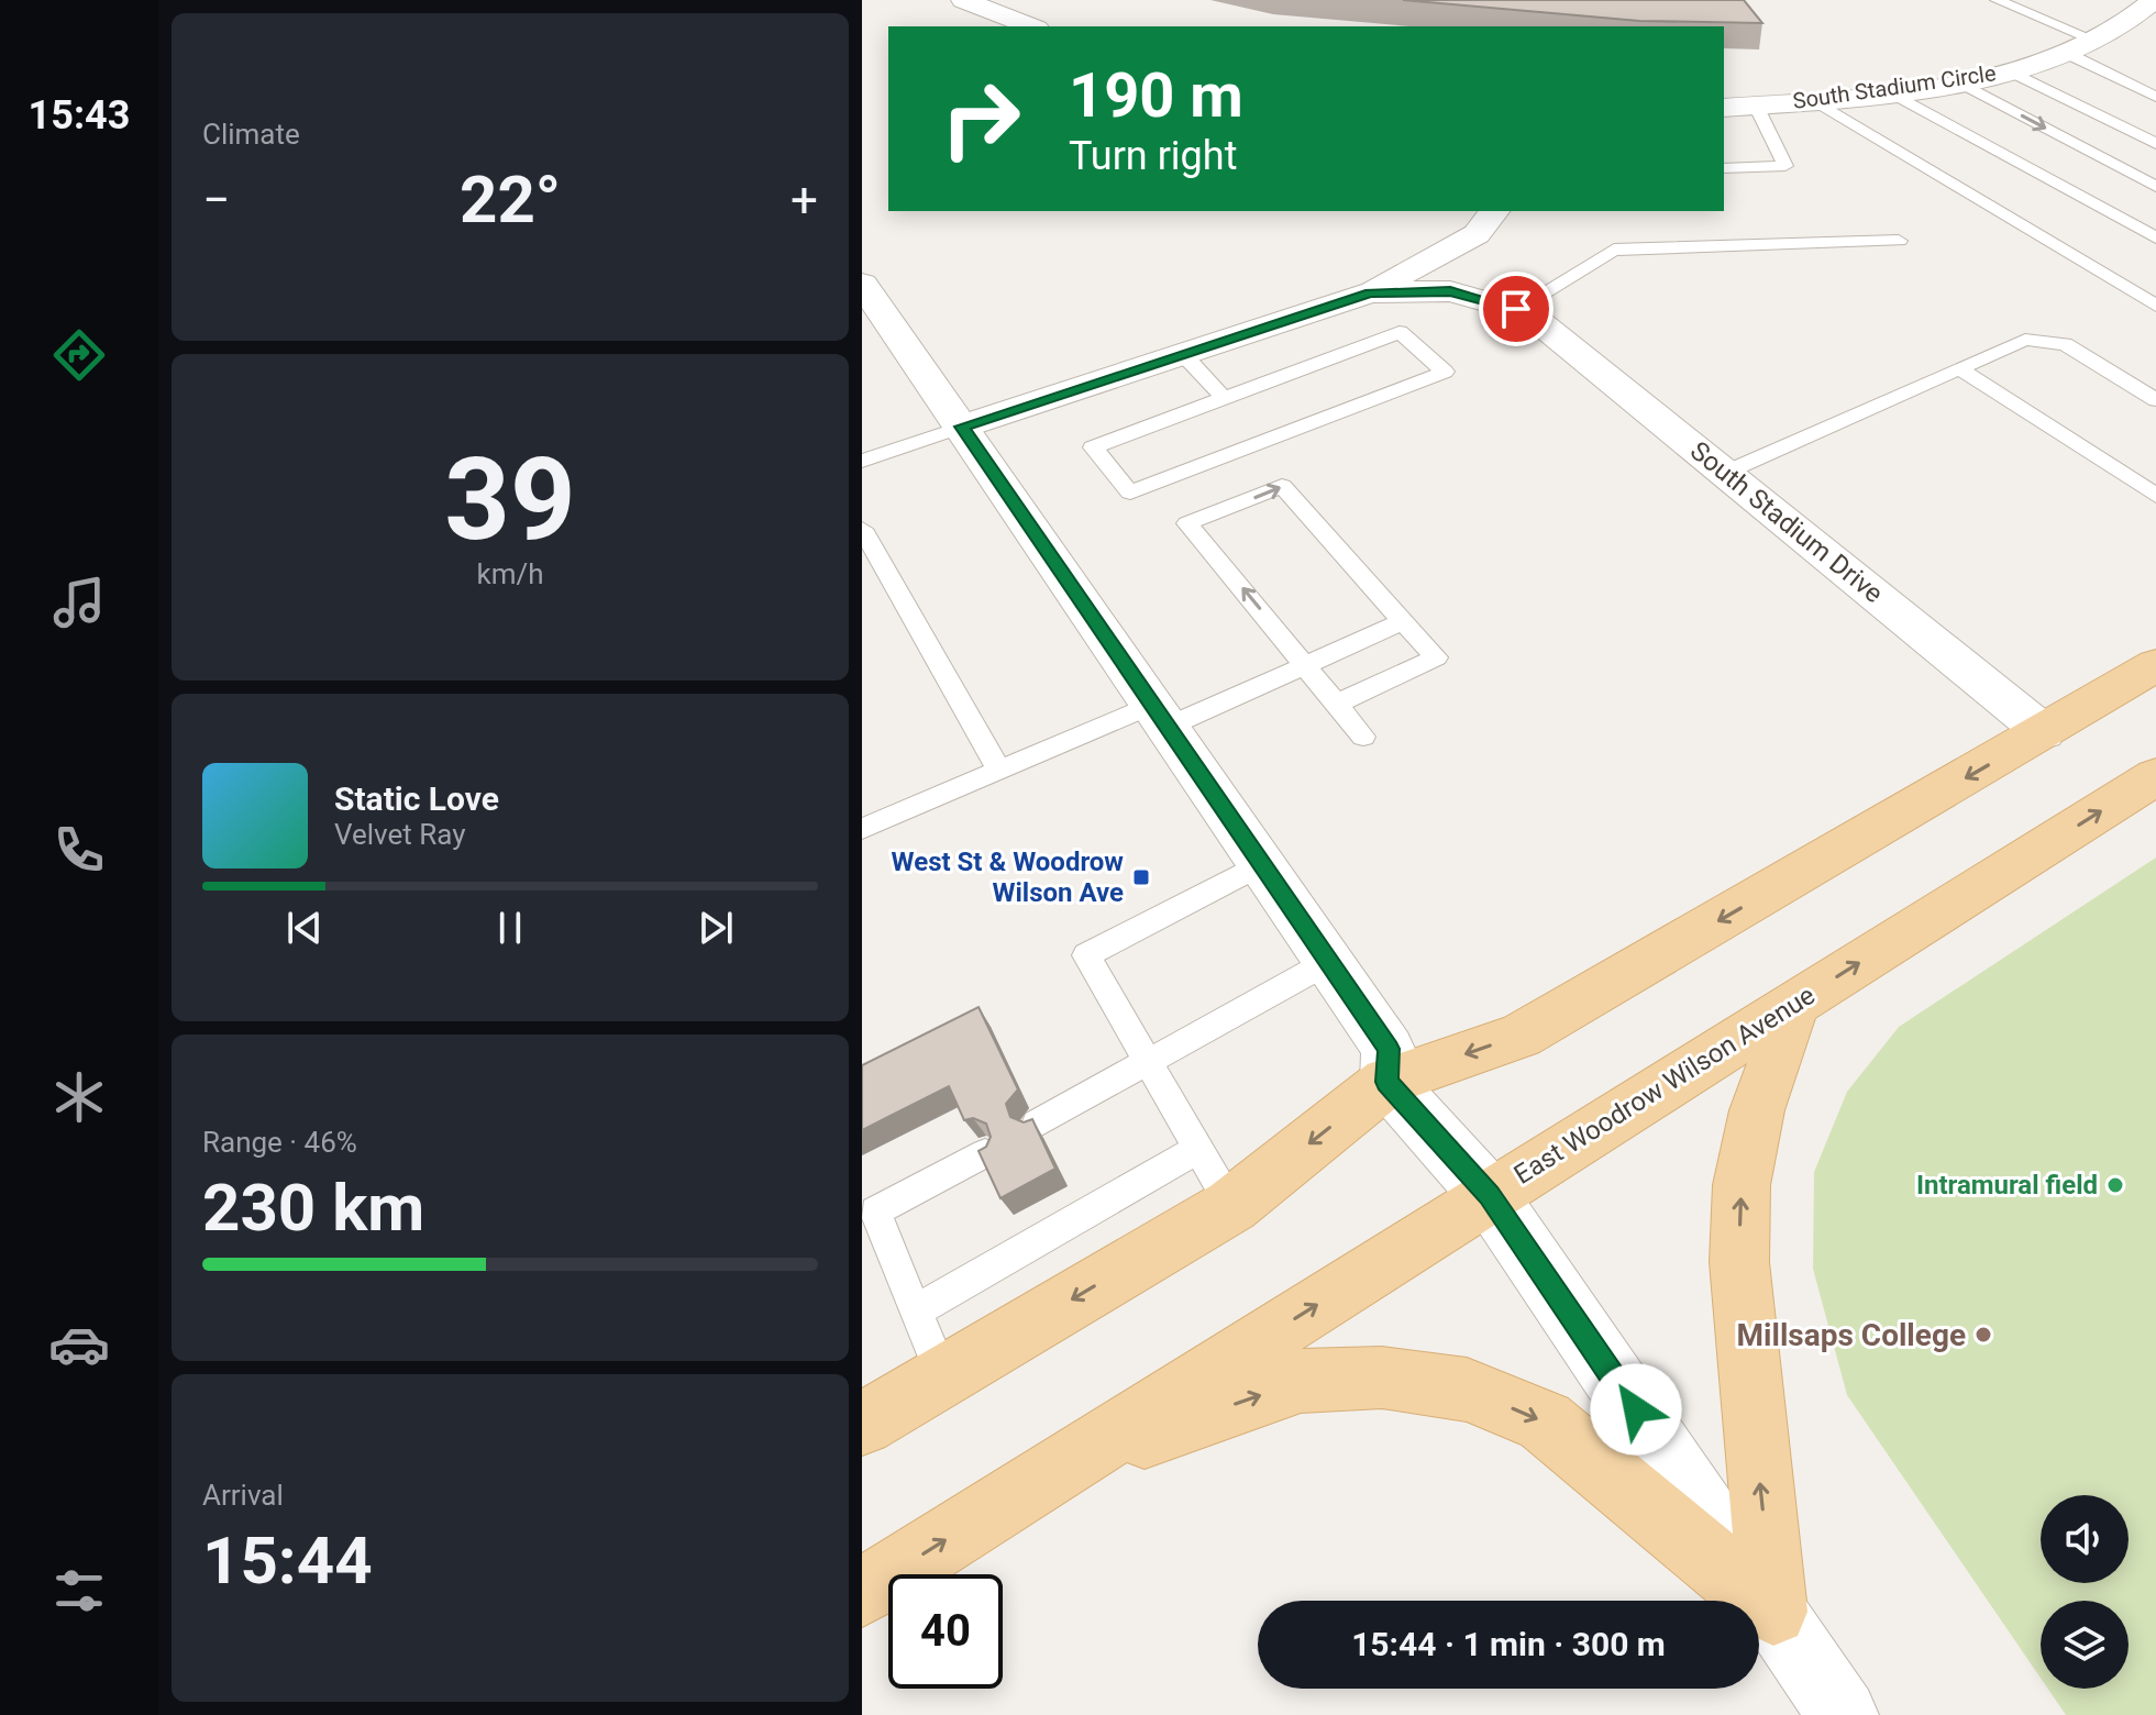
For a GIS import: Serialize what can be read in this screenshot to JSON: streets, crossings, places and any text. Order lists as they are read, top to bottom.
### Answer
{
  "streets": {
    "main road": ["East Woodrow Wilson Avenue"],
    "street": ["South Stadium Circle", "South Stadium Drive"]
  },
  "places": {
    "transit": ["West St & Woodrow Wilson Ave"],
    "other": ["Intramural field", "Millsaps College"]
  },
  "page": {
    "tabs": "15:43",
    "tile": [
      "Climate",
      ["39", "km/h"],
      ["Range · 46%", "230 km"],
      ["Arrival", "15:44"]
    ],
    "turn": ["190 m", "Turn right"],
    "heat": ["−", "22°", "+"],
    "song": ["Static Love", "Velvet Ray"],
    "limit": "40",
    "trip": "15:44 · 1 min · 300 m"
  }
}
